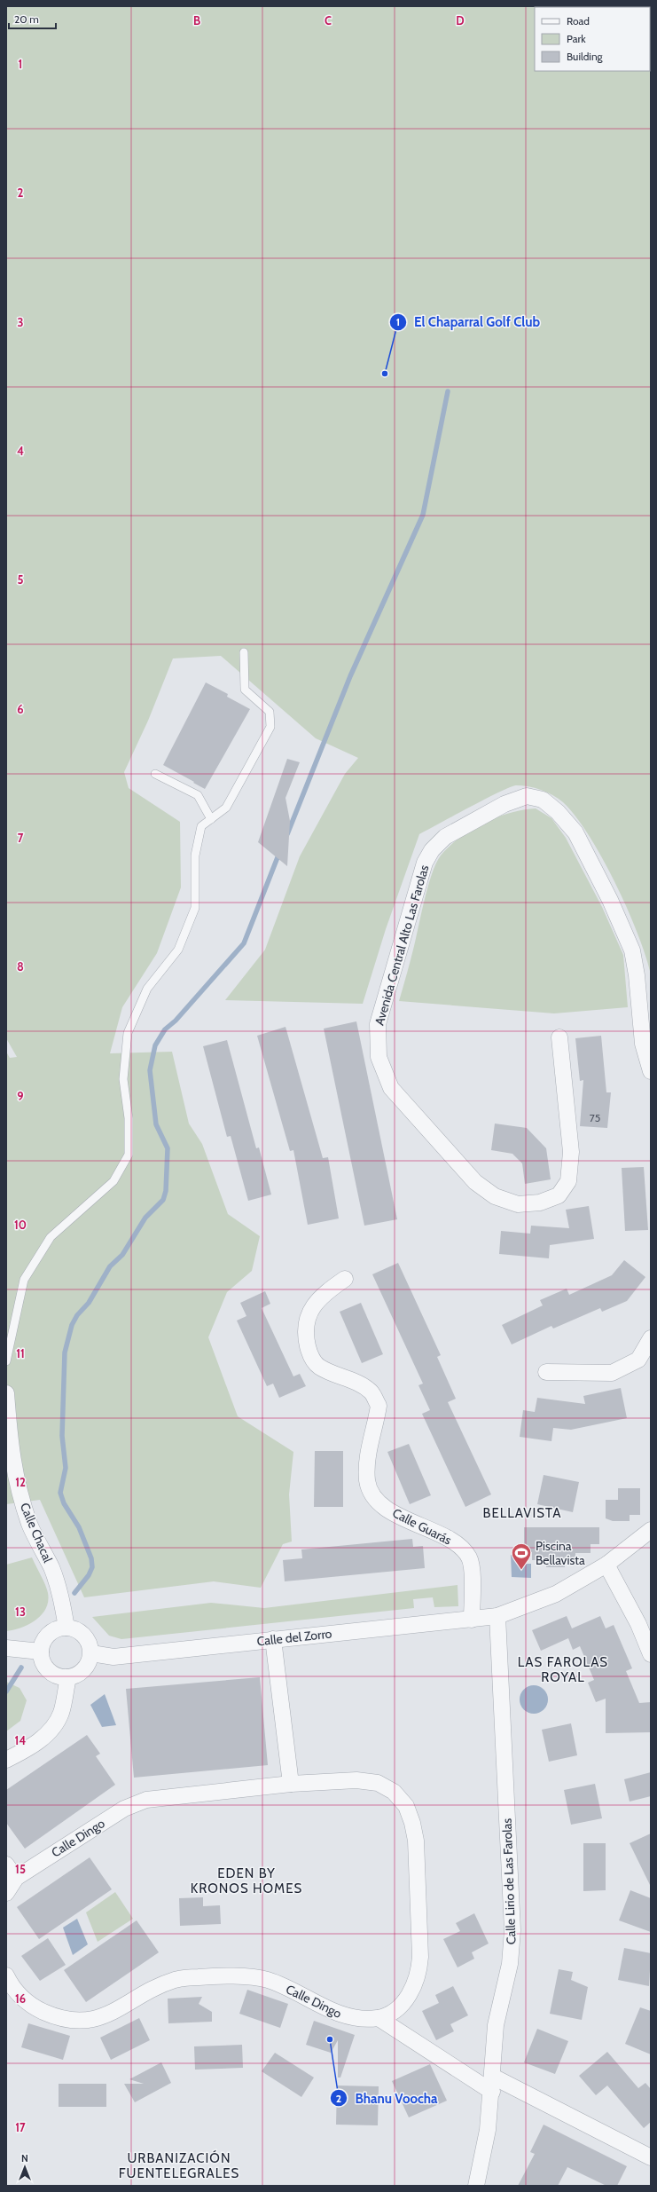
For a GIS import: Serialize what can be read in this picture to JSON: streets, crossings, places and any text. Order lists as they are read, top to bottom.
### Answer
{
  "streets": {
    "street": [
      "Avenida Central Alto Las Farolas",
      "Calle Guarás",
      "Calle Chacal",
      "Calle del Zorro",
      "Calle Dingo",
      "Calle Lirio de Las Farolas"
    ]
  },
  "crossings": [
    ["Calle Guarás", "Calle del Zorro"],
    ["Calle Chacal", "Calle del Zorro"],
    ["Calle del Zorro", "Calle Lirio de Las Farolas"]
  ],
  "districts": [
    "BELLAVISTA",
    "LAS FAROLAS ROYAL",
    "EDEN BY KRONOS HOMES",
    "URBANIZACIÓN FUENTELEGRALES"
  ],
  "places": {
    "other": ["El Chaparral Golf Club", "Bhanu Voocha"],
    "sports": ["Piscina Bellavista"]
  },
  "house_numbers": ["75"],
  "legend": ["Road", "Park", "Building"],
  "scale_bar": "20 m",
  "north": "top",
  "grid": {
    "columns": ["B", "C", "D"],
    "rows": [
      "1",
      "2",
      "3",
      "4",
      "5",
      "6",
      "7",
      "8",
      "9",
      "10",
      "11",
      "12",
      "13",
      "14",
      "15",
      "16",
      "17"
    ]
  }
}
